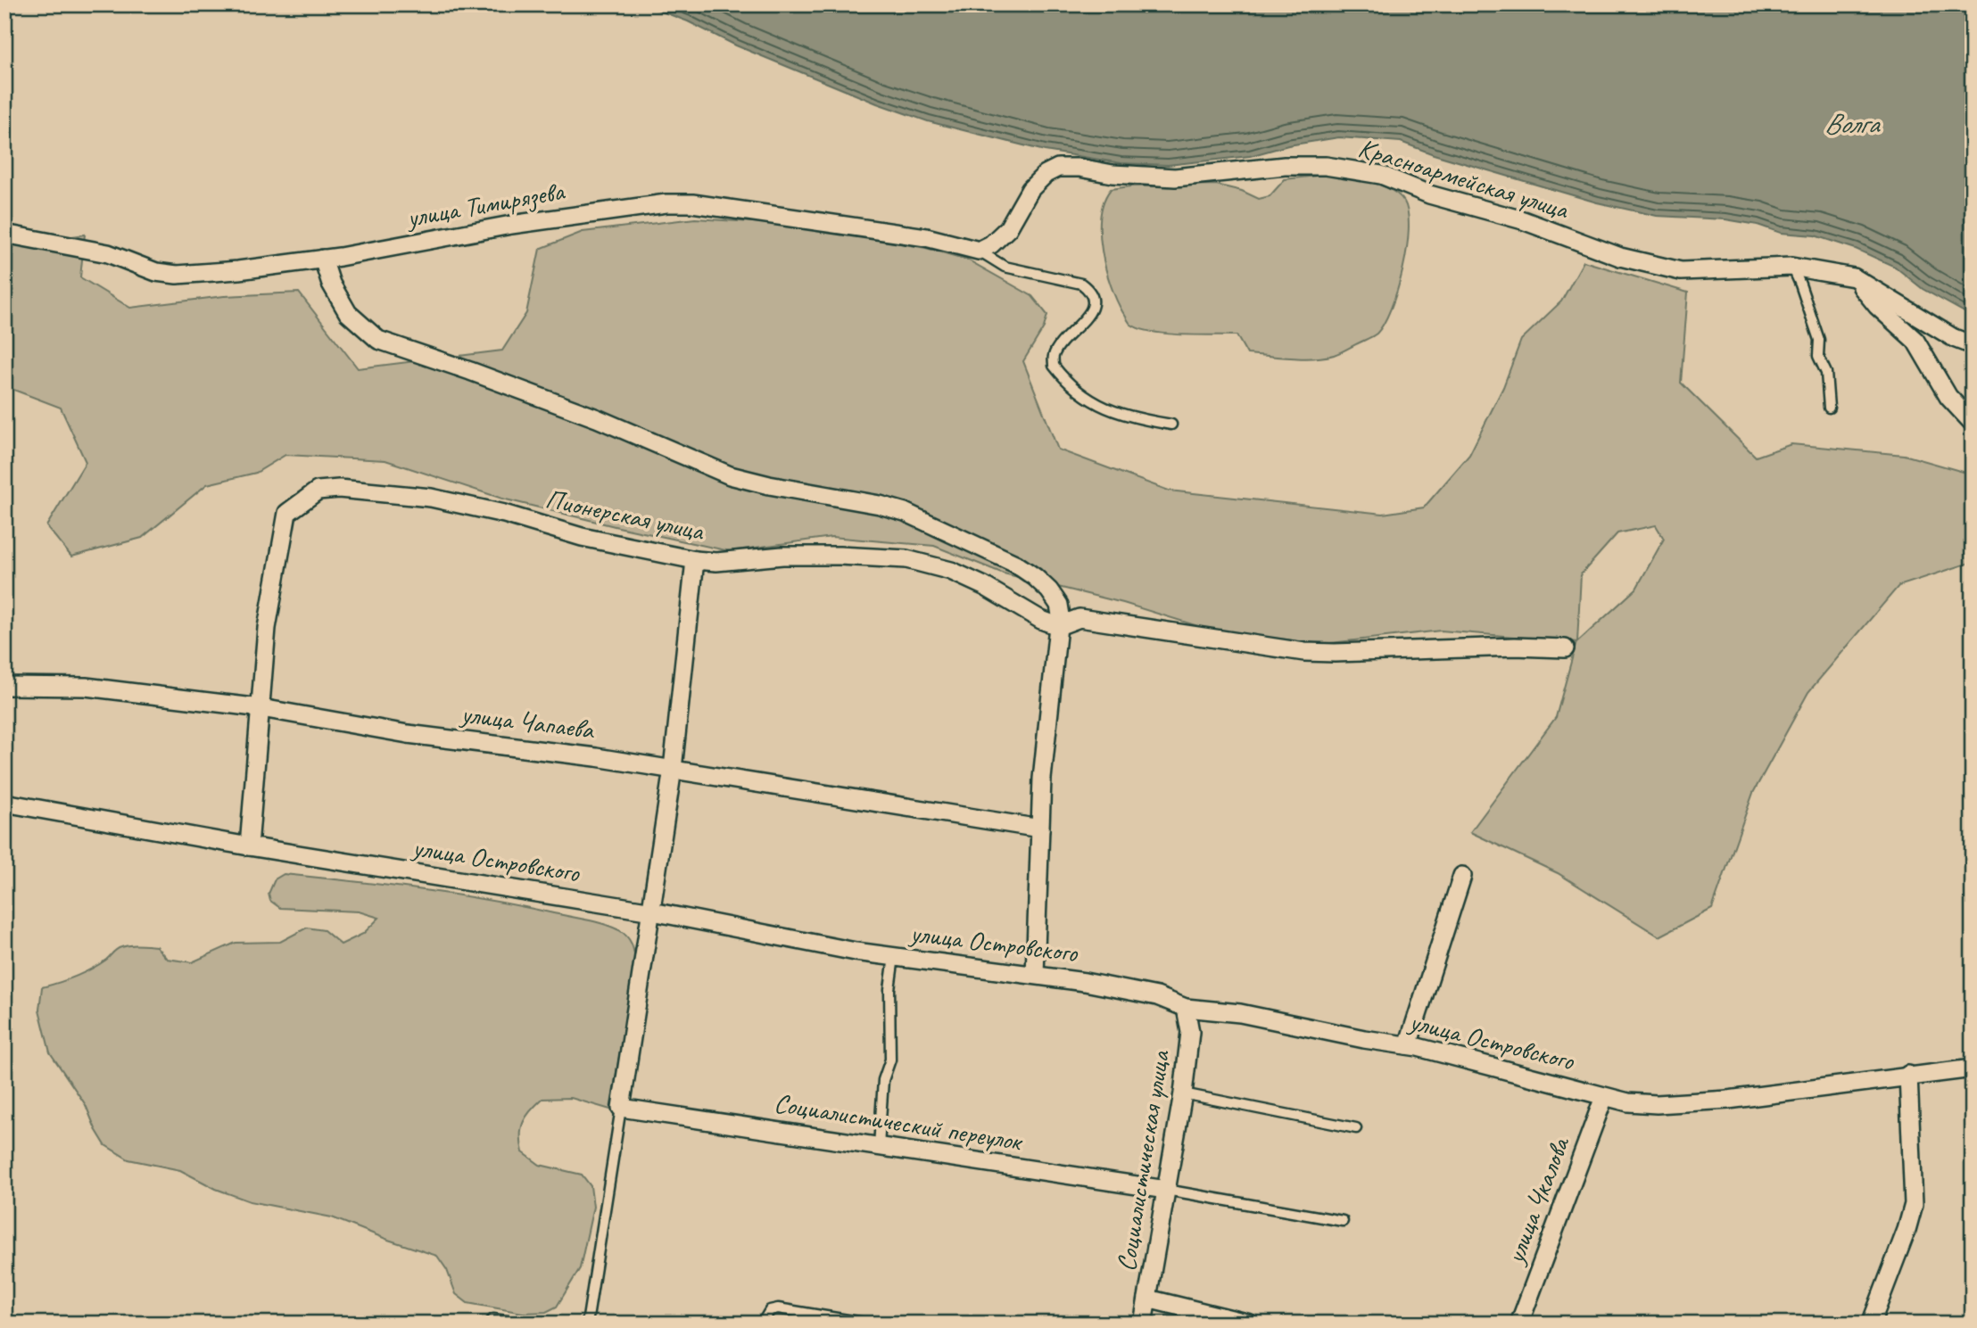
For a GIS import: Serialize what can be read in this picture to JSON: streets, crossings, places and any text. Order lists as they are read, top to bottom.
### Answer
{
  "streets": {
    "street": [
      "Красноармейская улица",
      "улица Тимирязева",
      "Пионерская улица",
      "улица Чапаева",
      "улица Островского",
      "Социалистический переулок",
      "Социалистическая улица",
      "улица Чкалова"
    ]
  },
  "crossings": [
    ["Красноармейская улица", "улица Тимирязева"],
    ["Пионерская улица", "улица Чапаева"],
    ["улица Островского", "Социалистическая улица"],
    ["улица Островского", "улица Чкалова"],
    ["Социалистический переулок", "Социалистическая улица"]
  ],
  "water": ["Волга"]
}
